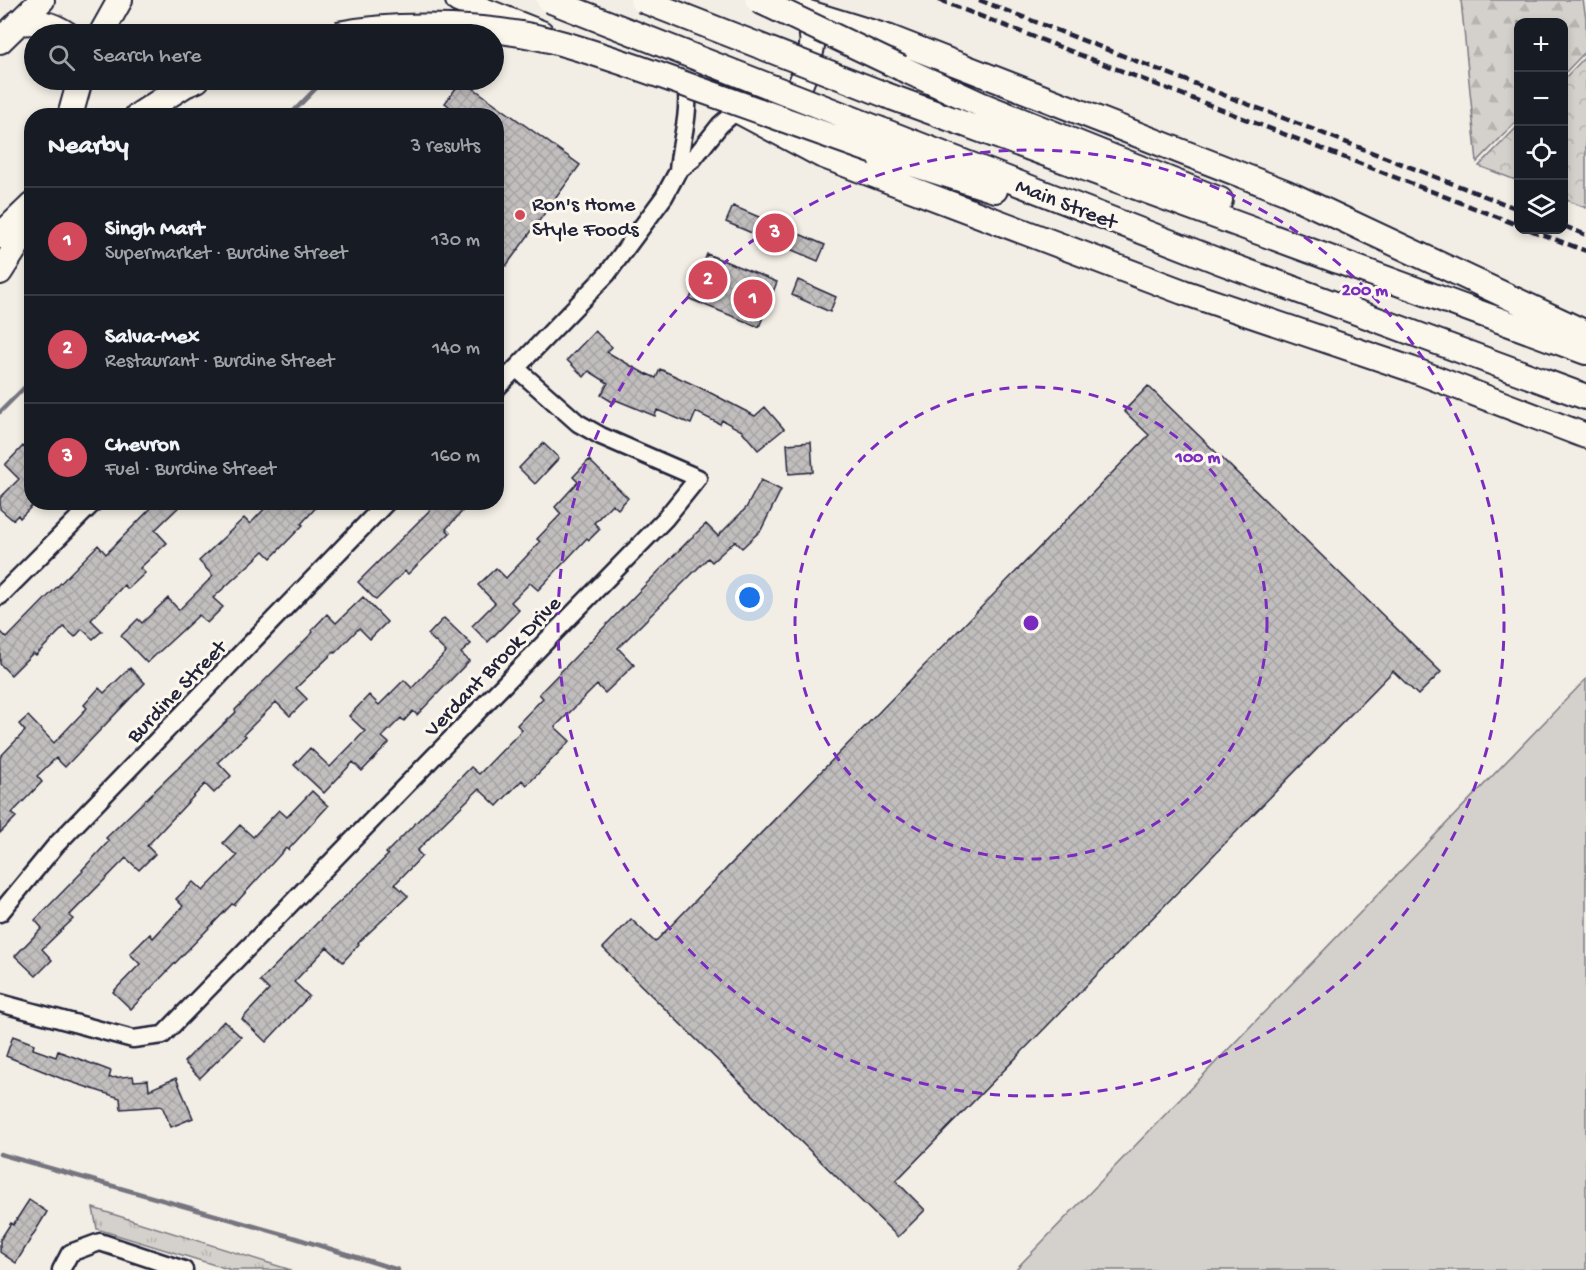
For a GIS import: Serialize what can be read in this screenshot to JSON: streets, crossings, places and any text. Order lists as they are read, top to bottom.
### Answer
{
  "streets": {
    "highway": ["Main Street"],
    "street": ["Verdant Brook Drive", "Burdine Street"]
  },
  "places": ["Ron's Home Style Foods"],
  "page": {
    "map_buttons": ["+", "−"],
    "search": "Search here",
    "heading": ["Nearby", "3 results"],
    "list": [
      {
        "mark": "1",
        "name": "Singh Mart",
        "note": "Supermarket · Burdine Street",
        "value": "130 m"
      },
      {
        "mark": "2",
        "name": "Salva-Mex",
        "note": "Restaurant · Burdine Street",
        "value": "140 m"
      },
      {
        "mark": "3",
        "name": "Chevron",
        "note": "Fuel · Burdine Street",
        "value": "160 m"
      }
    ],
    "pins": ["3", "2", "1"]
  },
  "rings": ["200 m", "100 m"]
}
